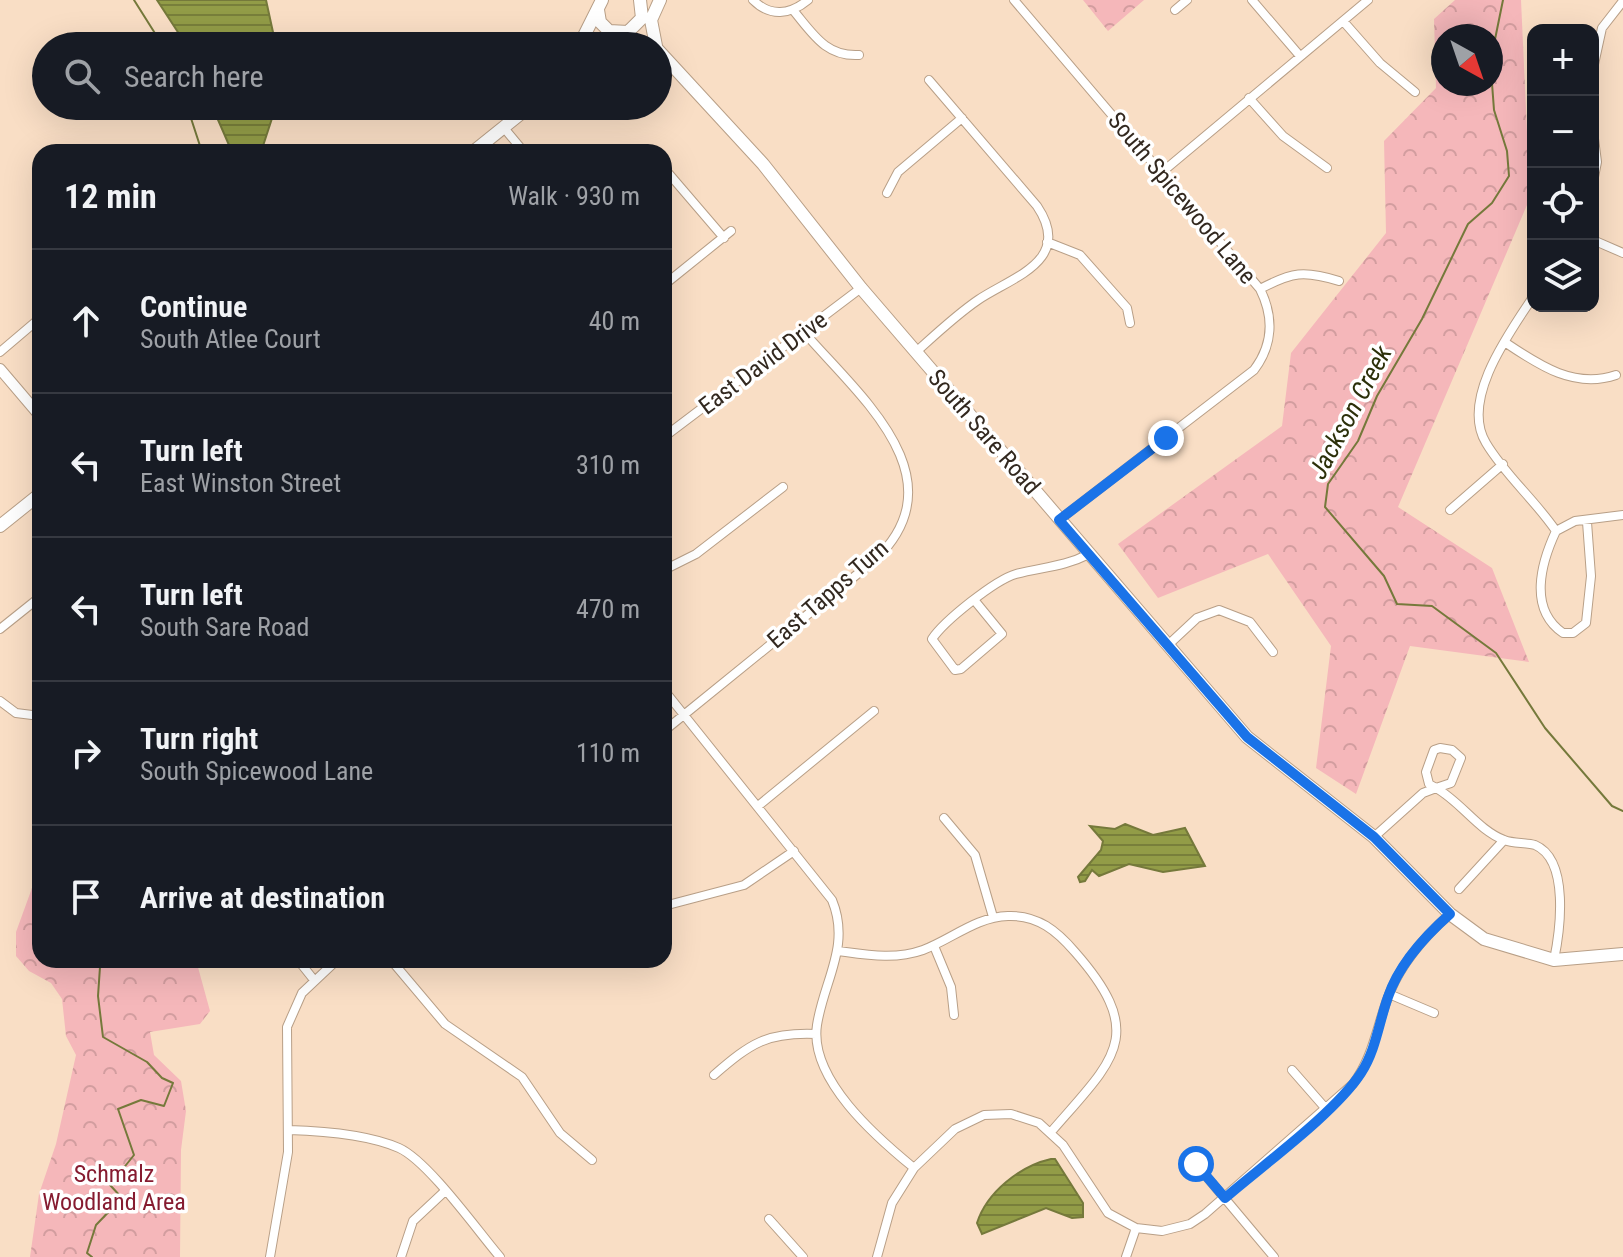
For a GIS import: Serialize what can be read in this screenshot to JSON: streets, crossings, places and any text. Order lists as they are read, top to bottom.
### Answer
{
  "streets": {
    "main road": ["South Sare Road"],
    "street": ["South Spicewood Lane", "East David Drive", "East Tapps Turn"]
  },
  "crossings": [
    ["South Spicewood Lane", "South Sare Road"],
    ["East David Drive", "South Sare Road"],
    ["East David Drive", "East Tapps Turn"]
  ],
  "water": ["Jackson Creek"],
  "parks": ["Schmalz Woodland Area"],
  "north": "bottom right",
  "page": {
    "map_buttons": ["+", "−"],
    "search": "Search here",
    "heading": ["12 min", "Walk · 930 m"],
    "list": [
      ["Continue", "South Atlee Court", "40 m"],
      ["Turn left", "East Winston Street", "310 m"],
      ["Turn left", "South Sare Road", "470 m"],
      ["Turn right", "South Spicewood Lane", "110 m"],
      "Arrive at destination"
    ]
  }
}
